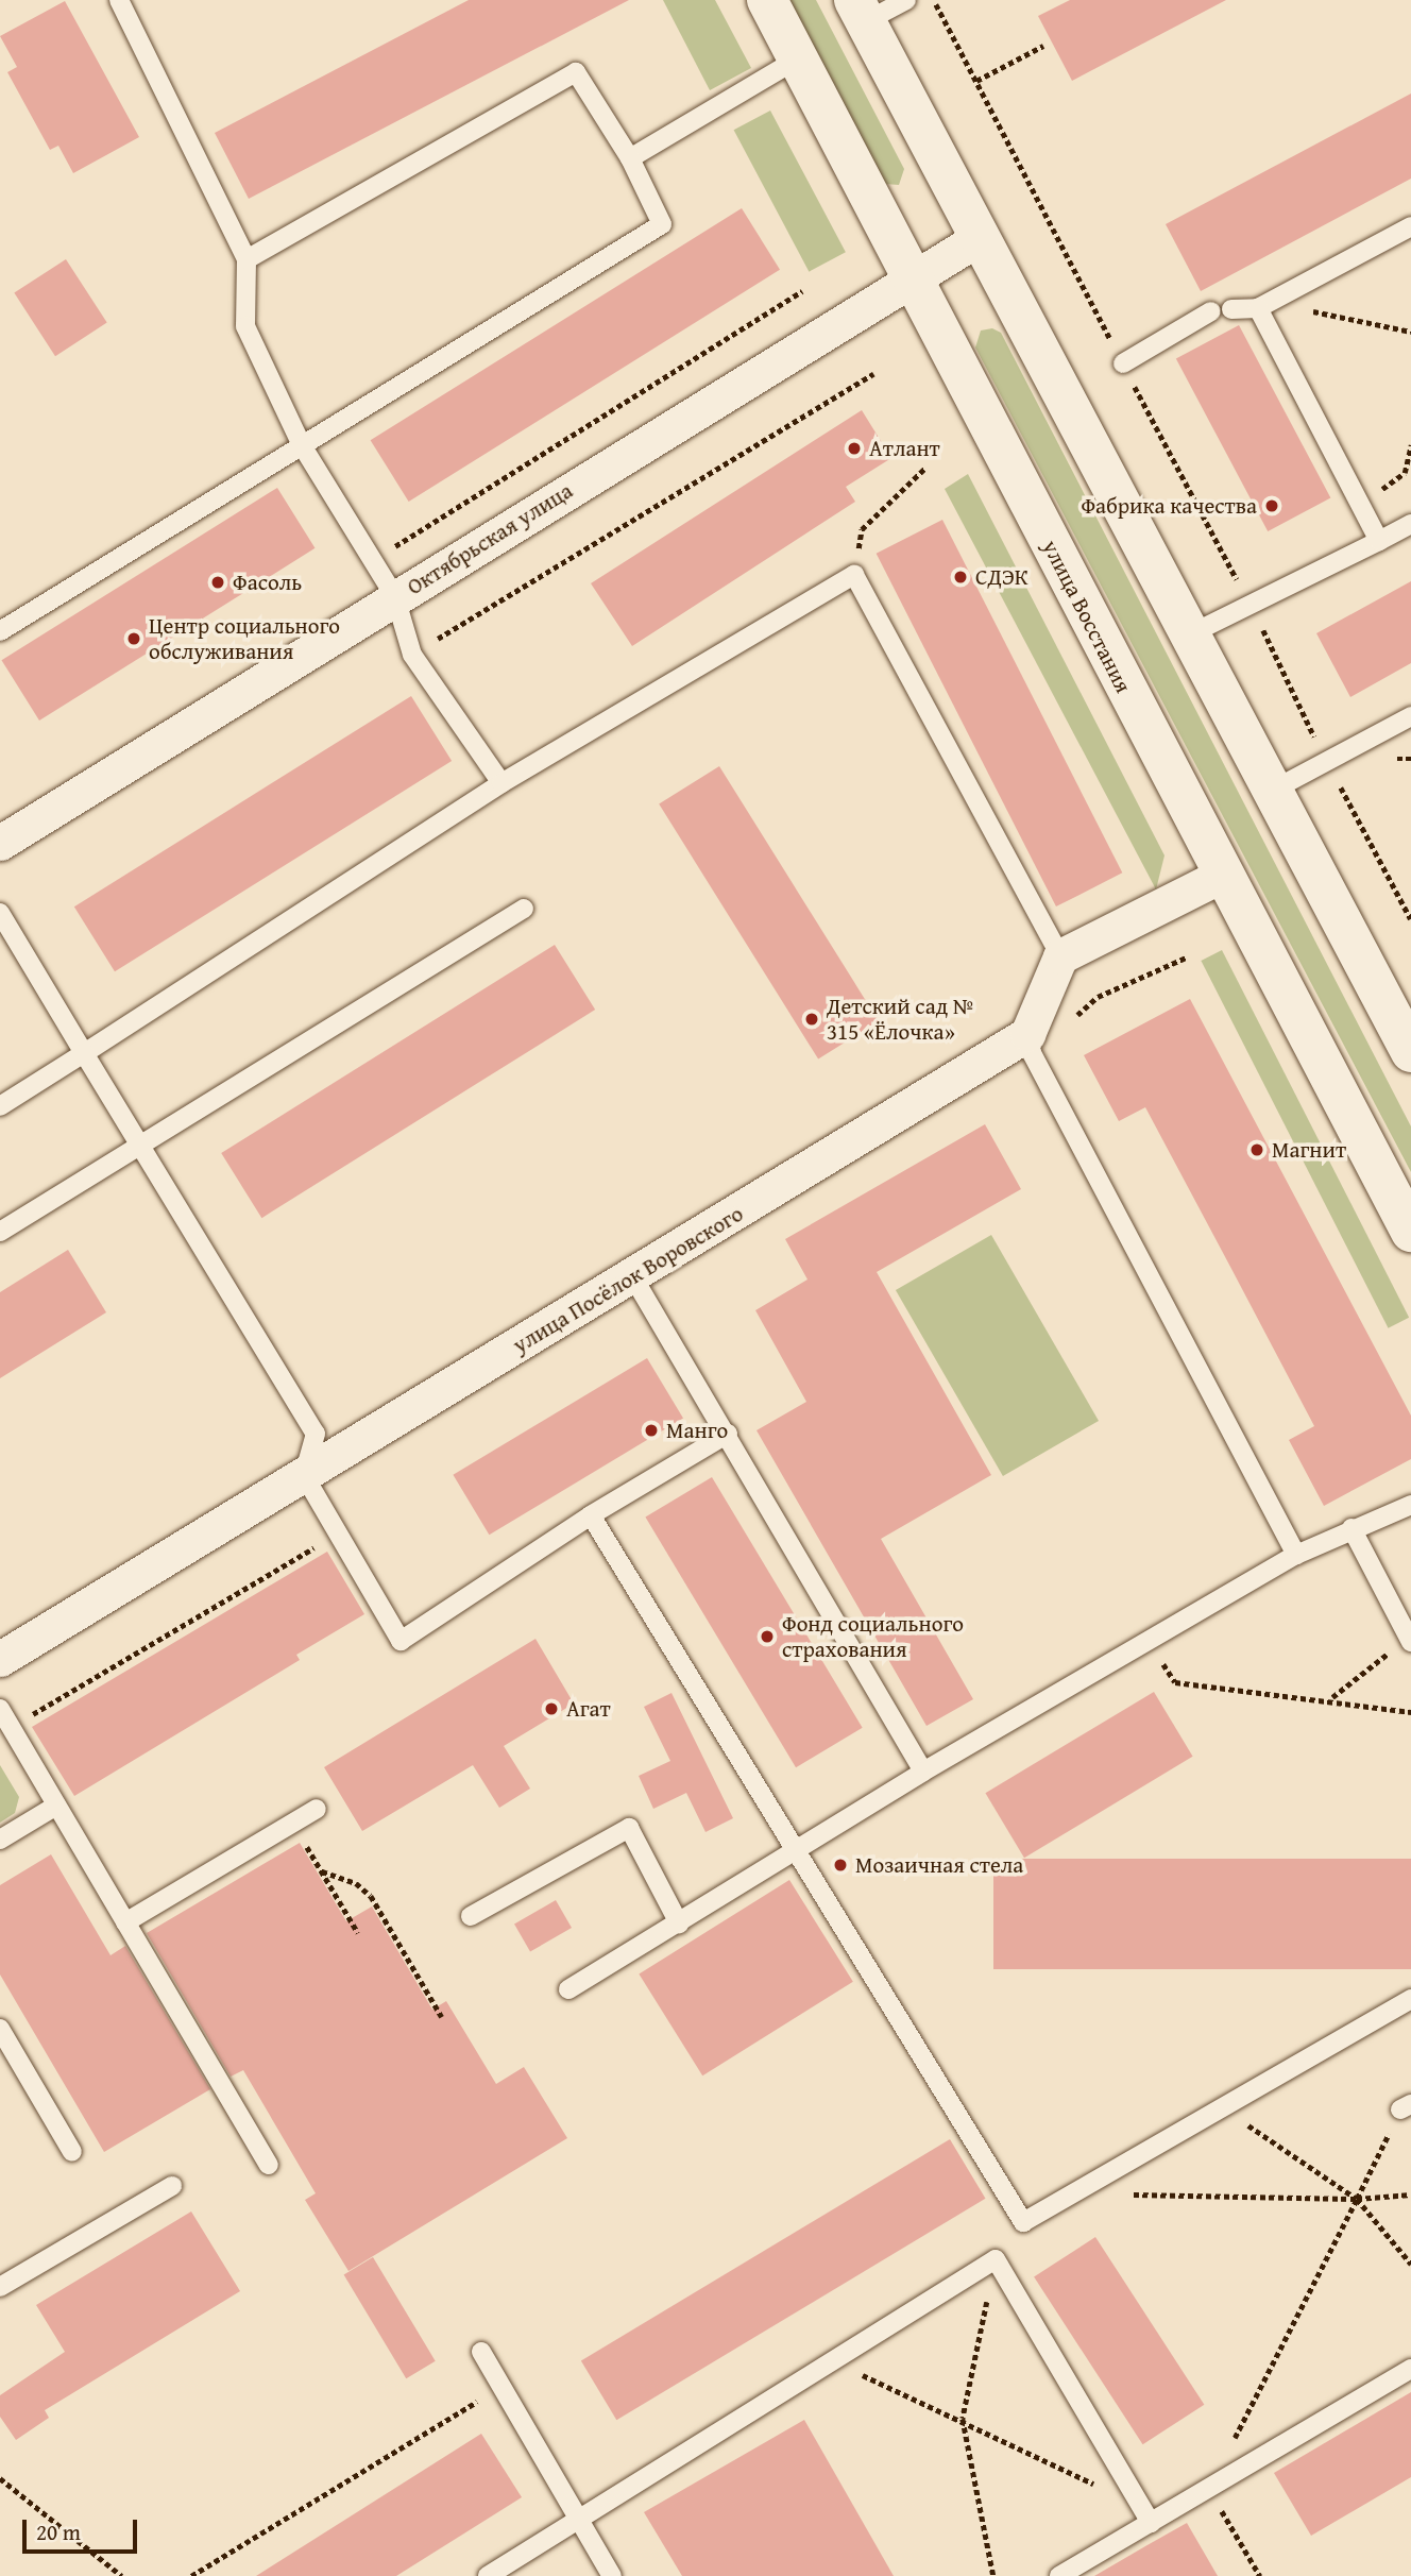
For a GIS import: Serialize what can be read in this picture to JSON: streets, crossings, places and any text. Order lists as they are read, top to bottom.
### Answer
{
  "streets": {
    "main road": ["улица Восстания"],
    "street": ["Октябрьская улица", "улица Посёлок Воровского"]
  },
  "crossings": [
    ["Октябрьская улица", "улица Восстания"]
  ],
  "places": [
    "Атлант",
    "Фабрика качества",
    "СДЭК",
    "Фасоль",
    "Центр социального обслуживания",
    "Детский сад № 315 «Ёлочка»",
    "Магнит",
    "Манго",
    "Фонд социального страхования",
    "Агат",
    "Мозаичная стела"
  ],
  "scale_bar": "20 m"
}
